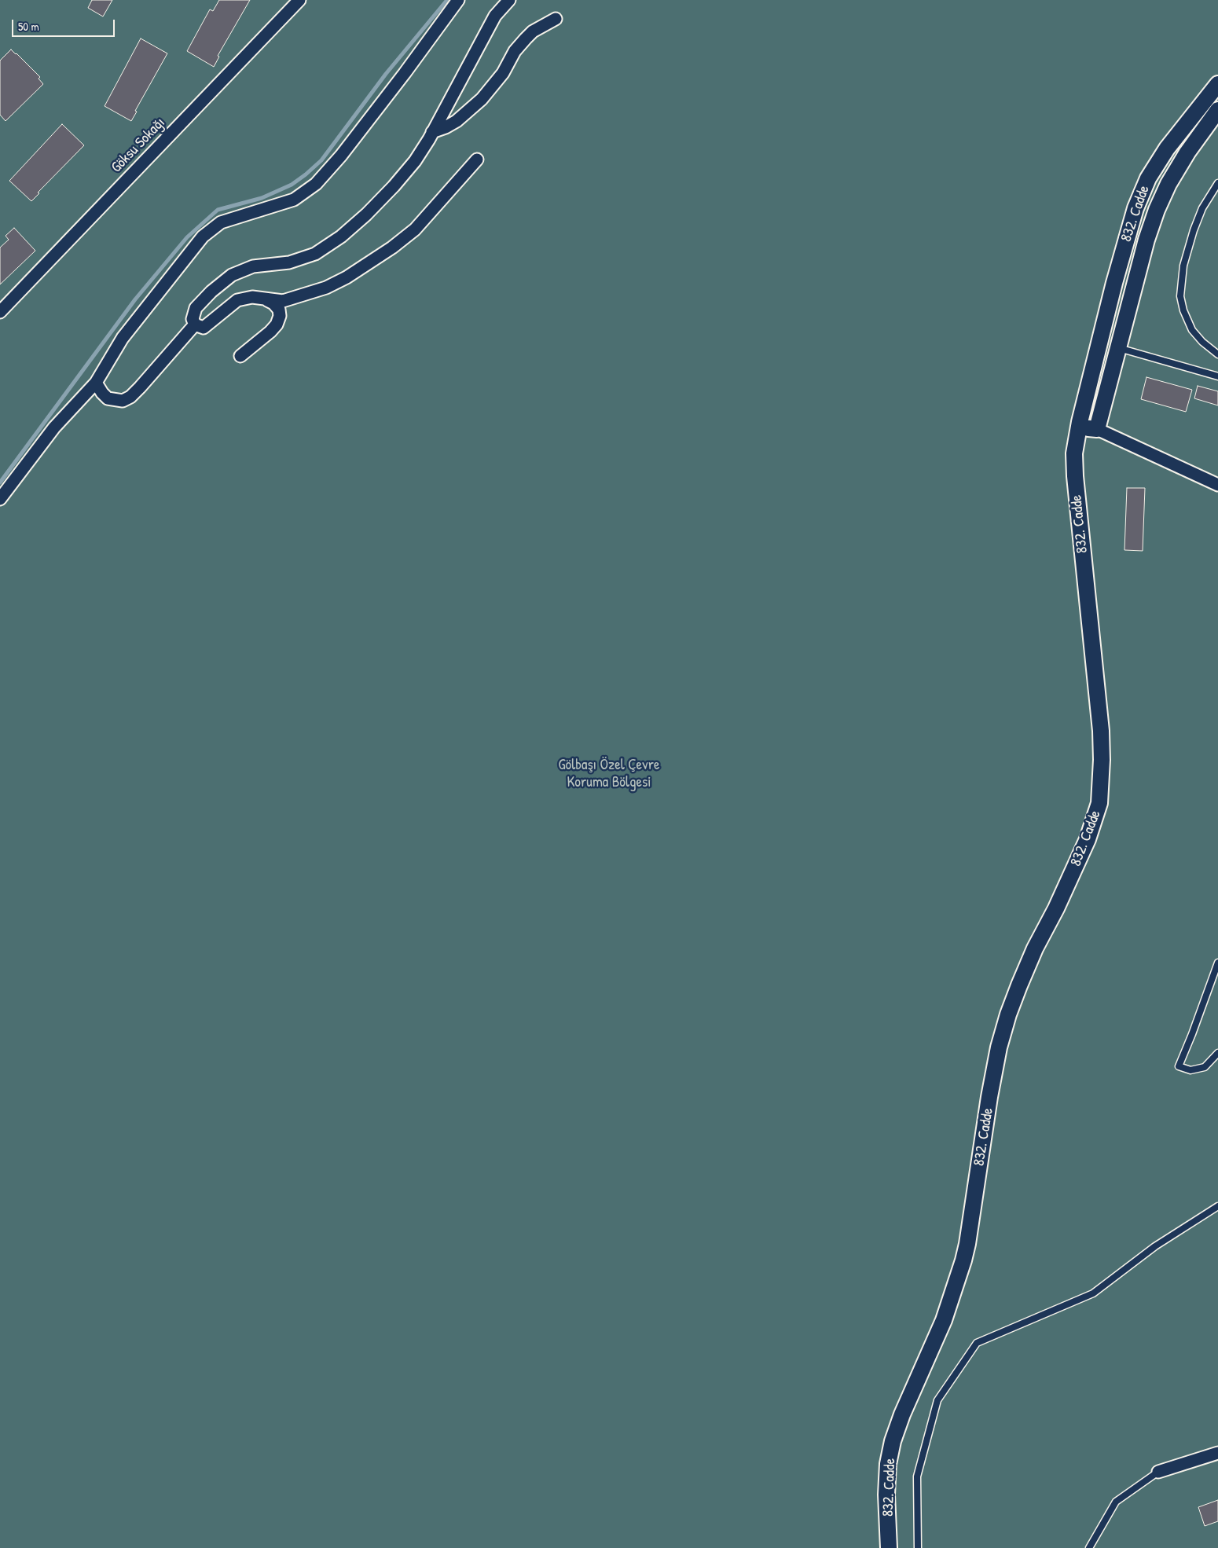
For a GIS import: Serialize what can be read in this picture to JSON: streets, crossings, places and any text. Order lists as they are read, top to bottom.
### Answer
{
  "streets": {
    "street": ["Göksu Sokağı", "832. Cadde"]
  },
  "parks": ["Gölbaşı Özel Çevre Koruma Bölgesi"],
  "scale_bar": "50 m"
}
